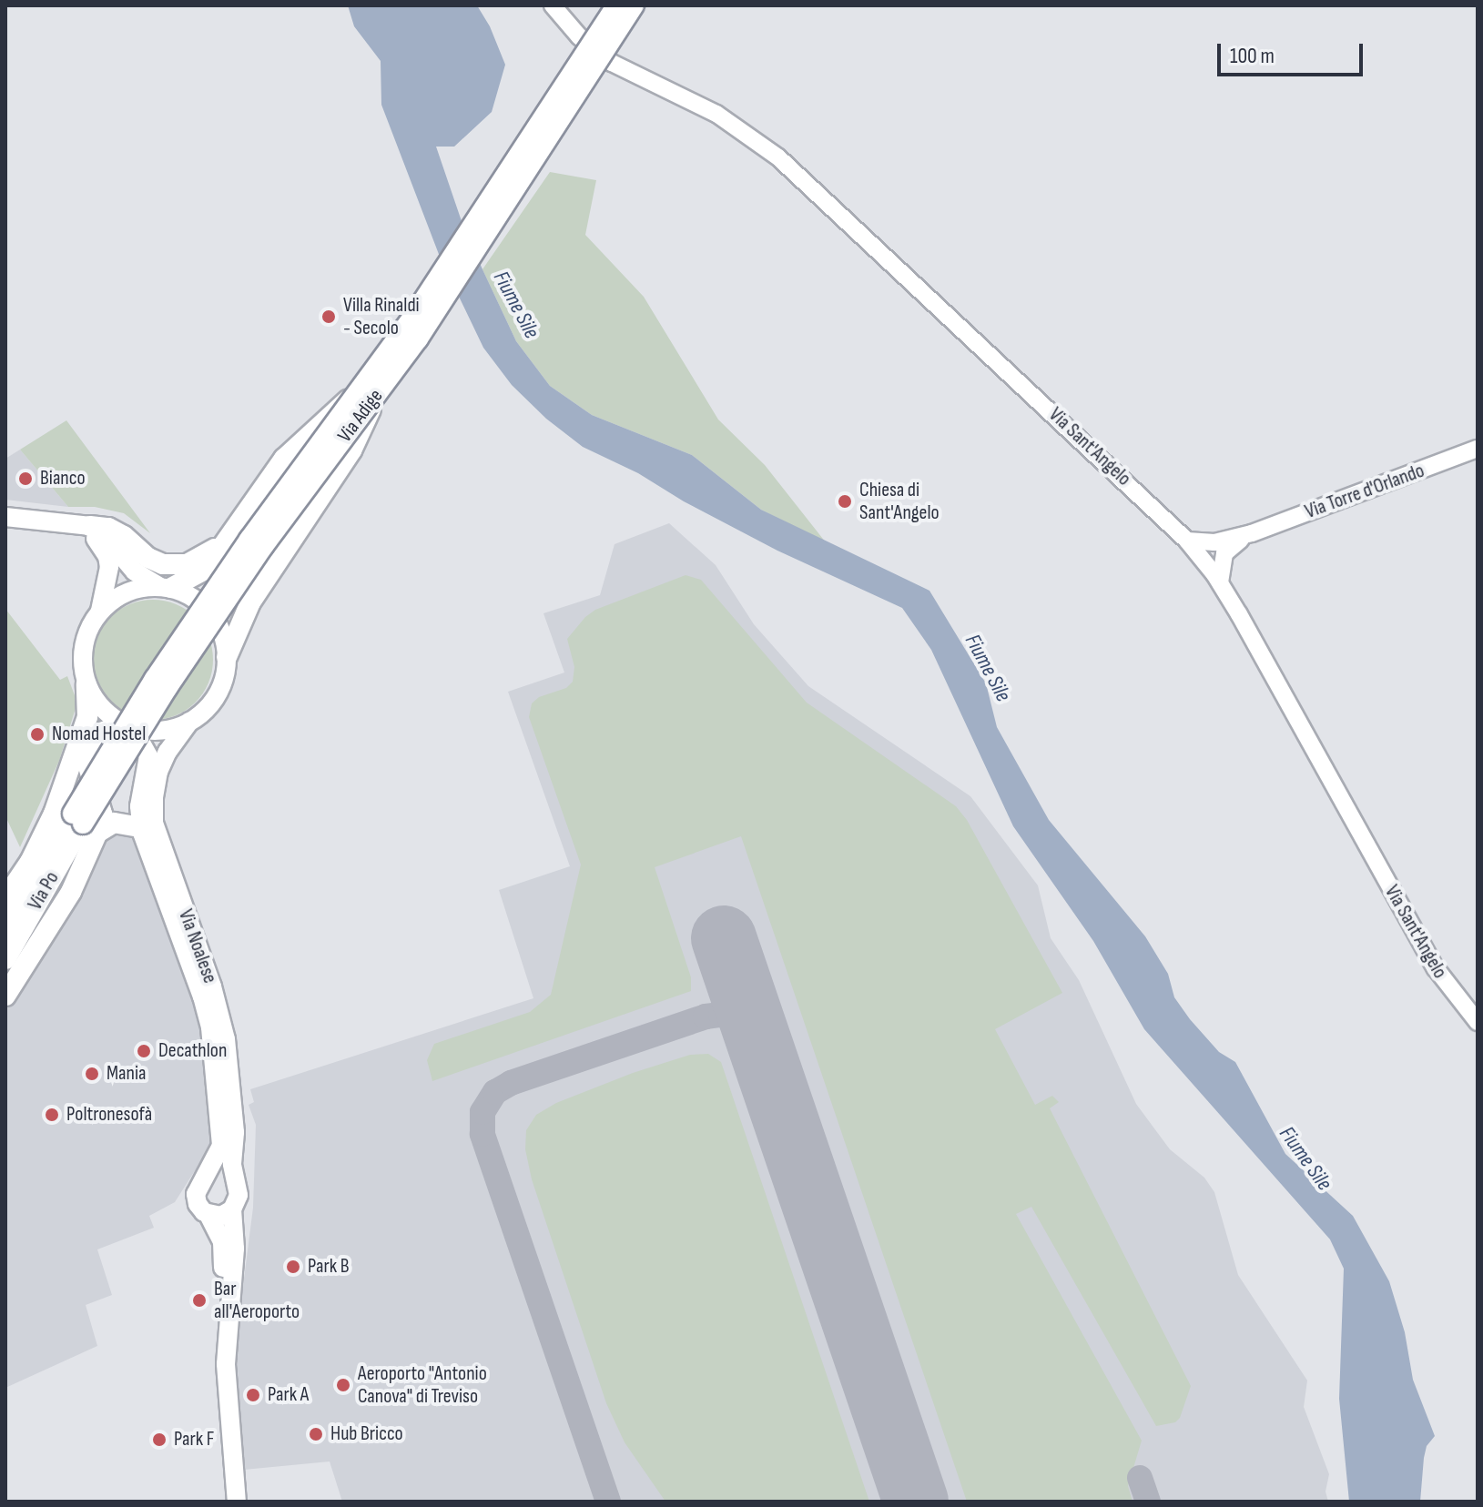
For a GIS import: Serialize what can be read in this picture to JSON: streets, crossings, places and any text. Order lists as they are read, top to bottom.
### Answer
{
  "streets": {
    "highway": ["Via Adige", "Via Po"],
    "main road": ["Via Noalese"],
    "street": ["Via Sant'Angelo", "Via Torre d'Orlando"]
  },
  "crossings": [
    ["Via Adige", "Via Po"],
    ["Via Sant'Angelo", "Via Torre d'Orlando"]
  ],
  "water": ["Fiume Sile"],
  "places": [
    "Villa Rinaldi - Secolo",
    "Bianco",
    "Chiesa di Sant'Angelo",
    "Nomad Hostel",
    "Decathlon",
    "Mania",
    "Poltronesofà",
    "Park B",
    "Bar all'Aeroporto",
    "Aeroporto \"Antonio Canova\" di Treviso",
    "Park A",
    "Hub Bricco",
    "Park F"
  ],
  "scale_bar": "100 m"
}
